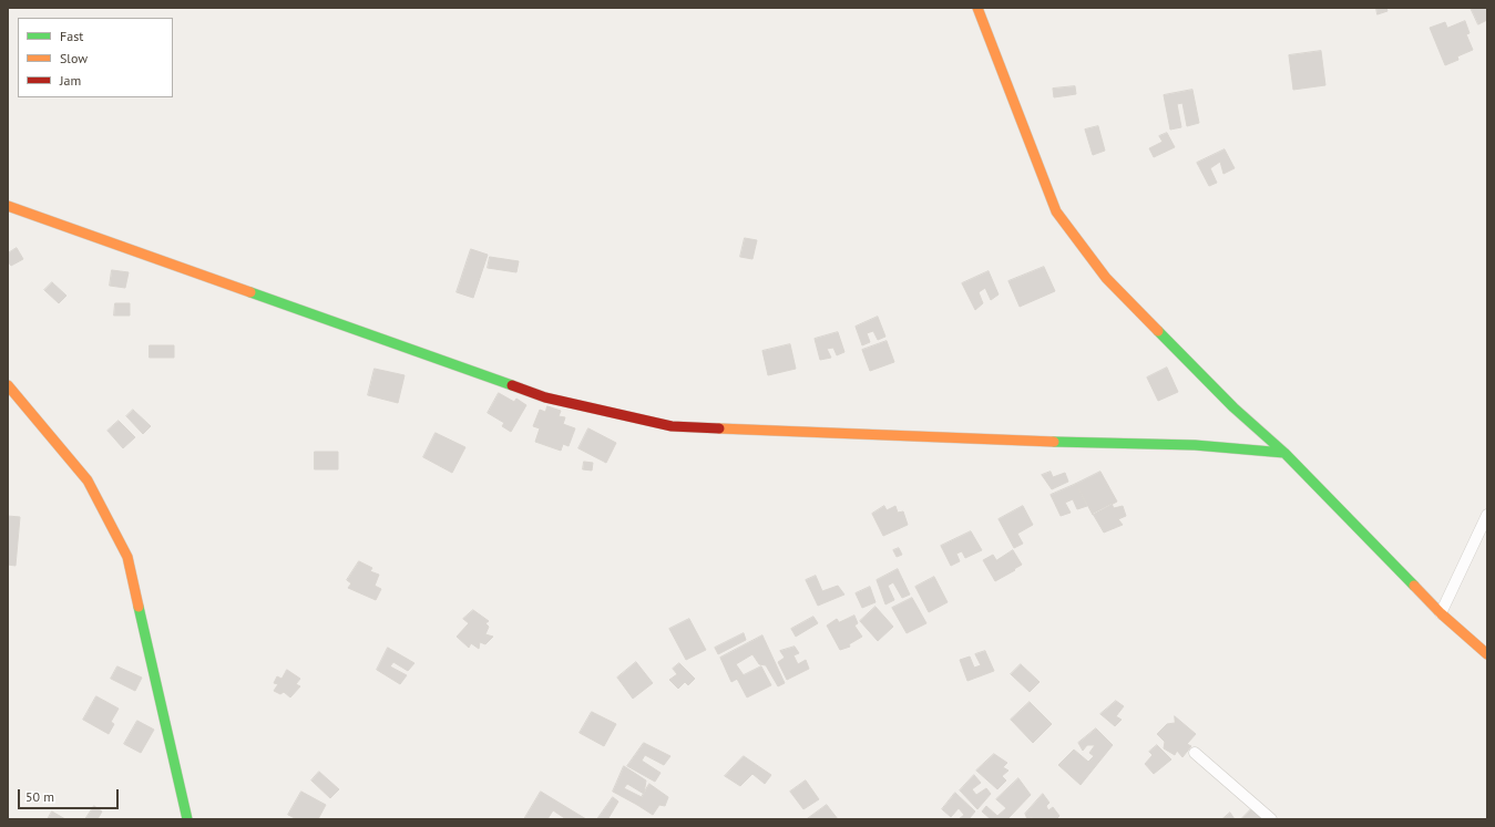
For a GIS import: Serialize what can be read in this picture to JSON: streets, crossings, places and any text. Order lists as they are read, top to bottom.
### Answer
{
  "legend": ["Fast", "Slow", "Jam"],
  "scale_bar": "50 m"
}
